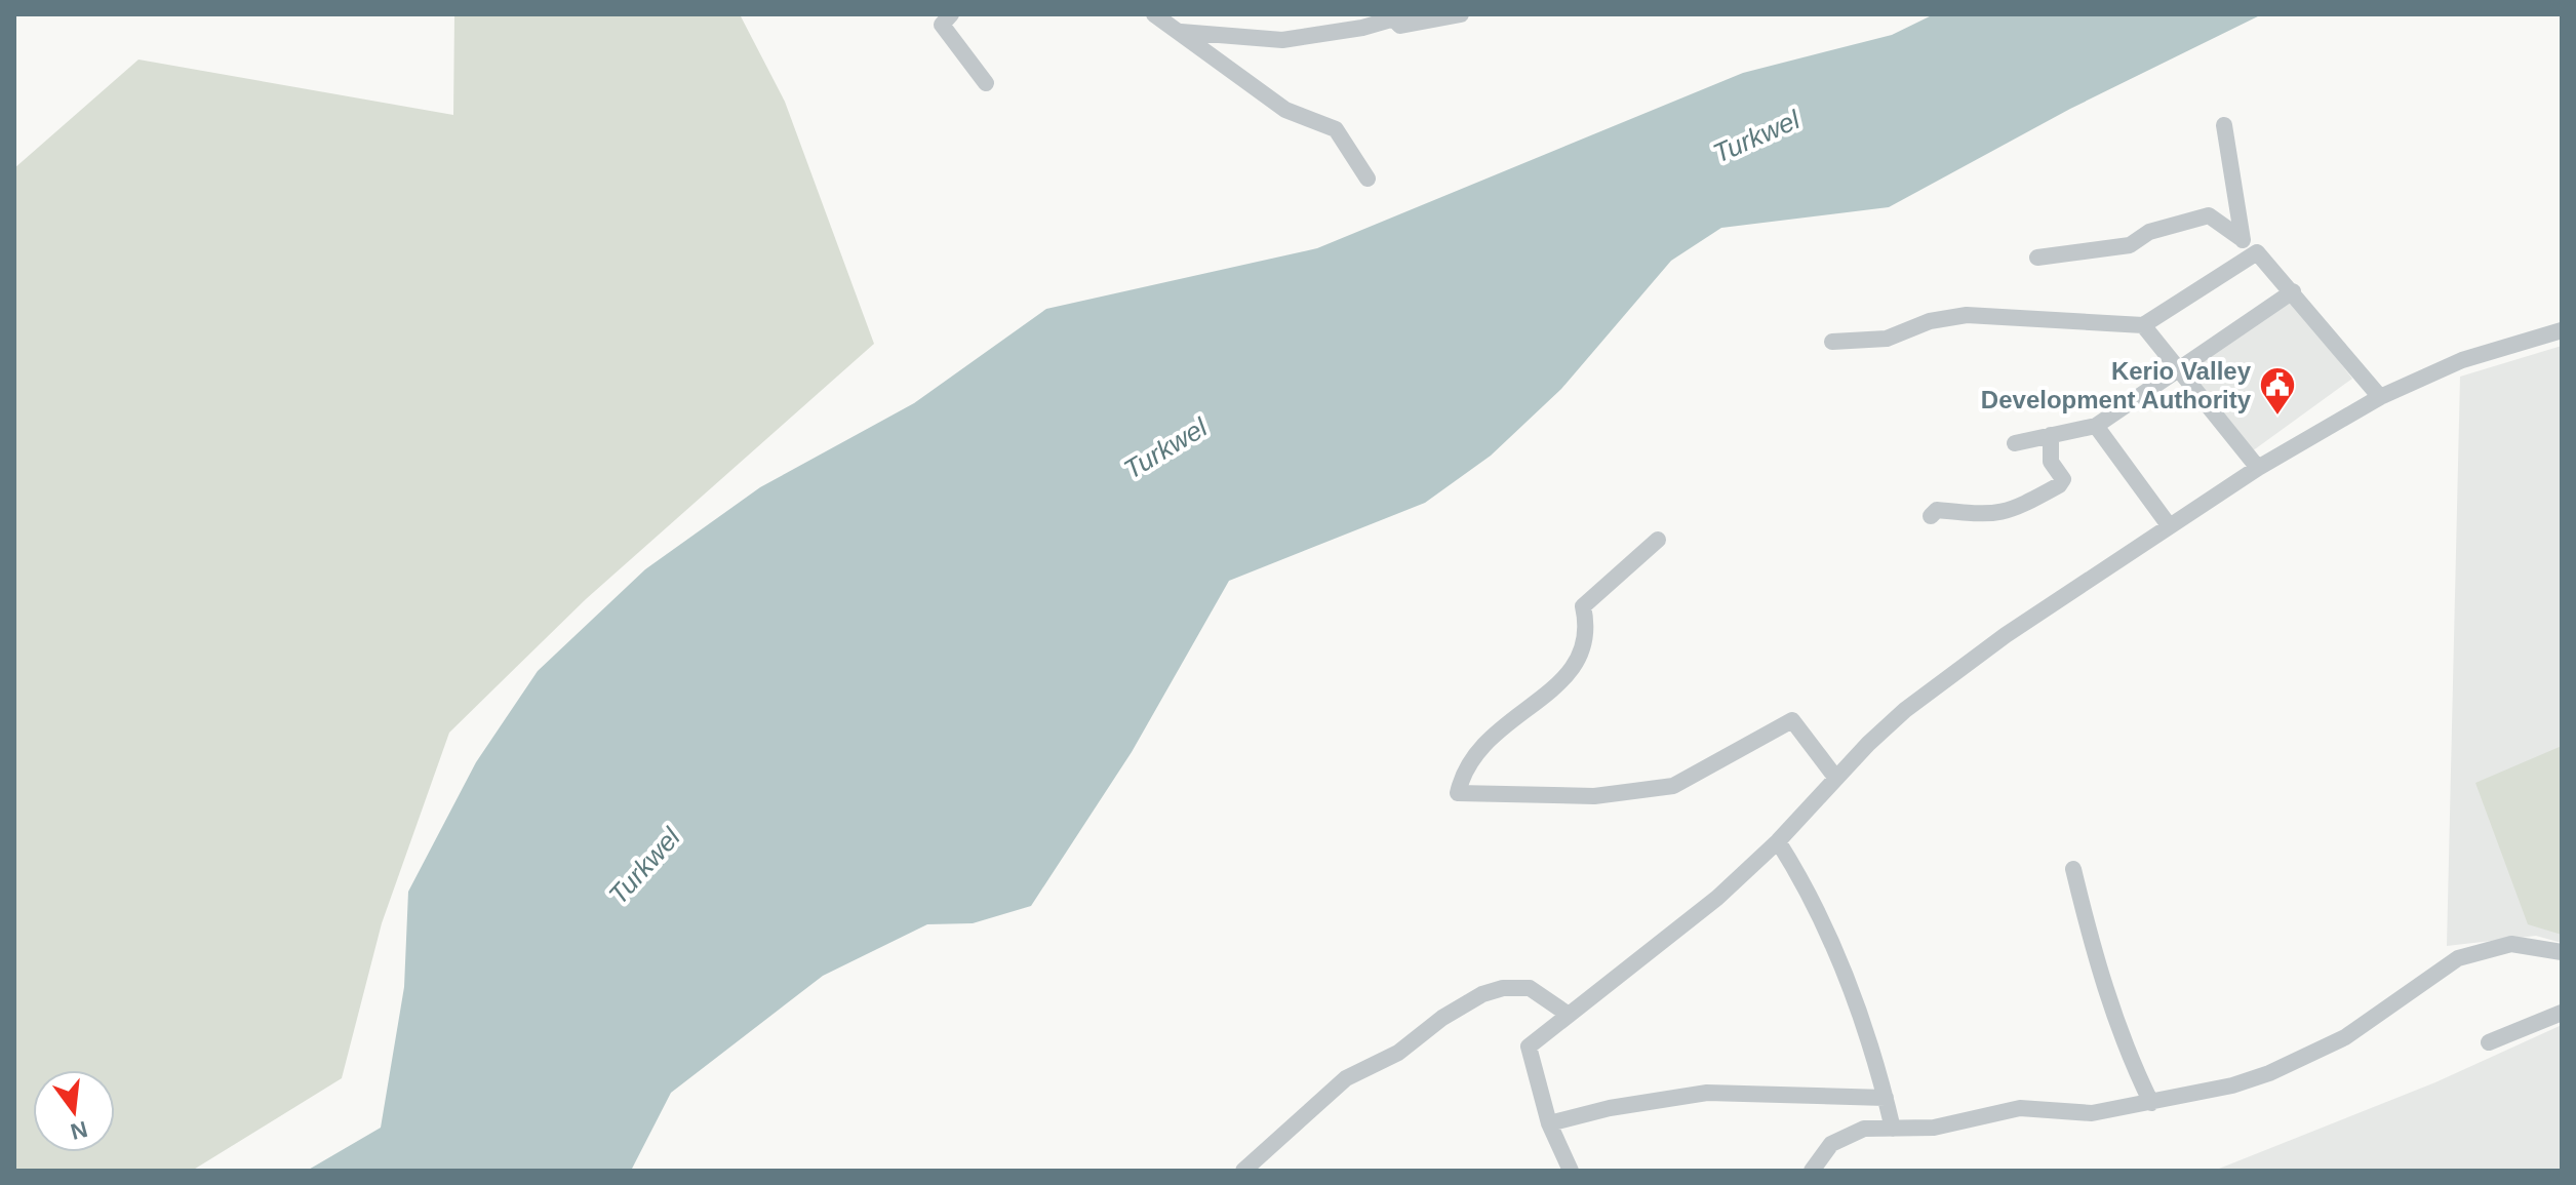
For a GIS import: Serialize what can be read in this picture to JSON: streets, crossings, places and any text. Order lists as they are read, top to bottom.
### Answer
{
  "water": ["Turkwel"],
  "places": {
    "public building": ["Kerio Valley Development Authority"]
  },
  "north": "bottom"
}
